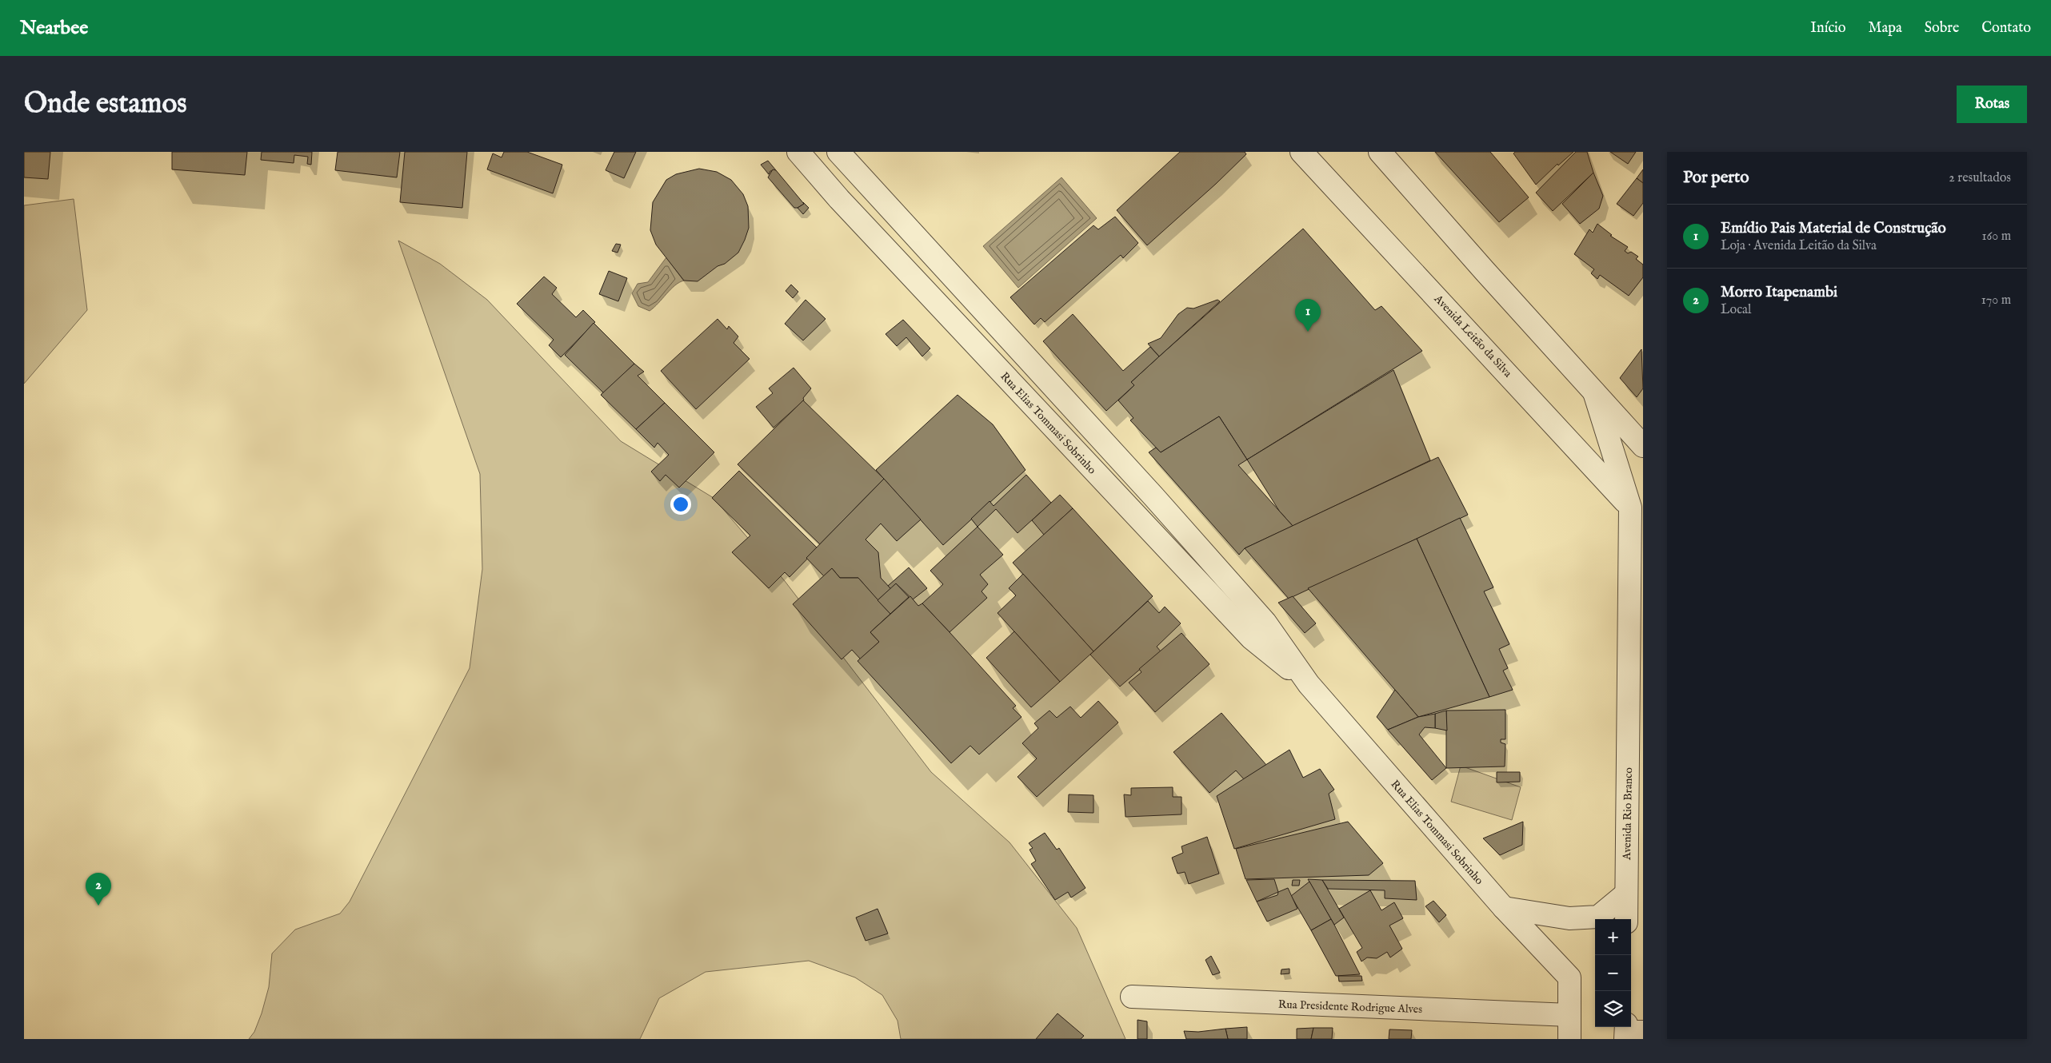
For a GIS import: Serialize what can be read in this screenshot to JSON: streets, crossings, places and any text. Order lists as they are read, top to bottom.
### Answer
{
  "streets": {
    "street": [
      "Avenida Leitão da Silva",
      "Rua Elias Tommasi Sobrinho",
      "Avenida Rio Branco",
      "Rua Presidente Rodrigue Alves"
    ]
  },
  "crossings": [
    ["Avenida Leitão da Silva", "Avenida Rio Branco"],
    ["Rua Elias Tommasi Sobrinho", "Rua Presidente Rodrigue Alves"]
  ],
  "page": {
    "header": "Nearbee",
    "nav": [
      "Início",
      "Mapa",
      "Sobre",
      "Contato"
    ],
    "buttons": "Rotas",
    "title": "Onde estamos",
    "heading": ["Por perto", "2 resultados"],
    "list": [
      {
        "mark": "1",
        "name": "Emídio Pais Material de Construção",
        "note": "Loja · Avenida Leitão da Silva",
        "value": "160 m"
      },
      {
        "mark": "2",
        "name": "Morro Itapenambi",
        "note": "Local",
        "value": "170 m"
      }
    ],
    "pins": ["1", "2"],
    "map_buttons": ["+", "−"]
  }
}
